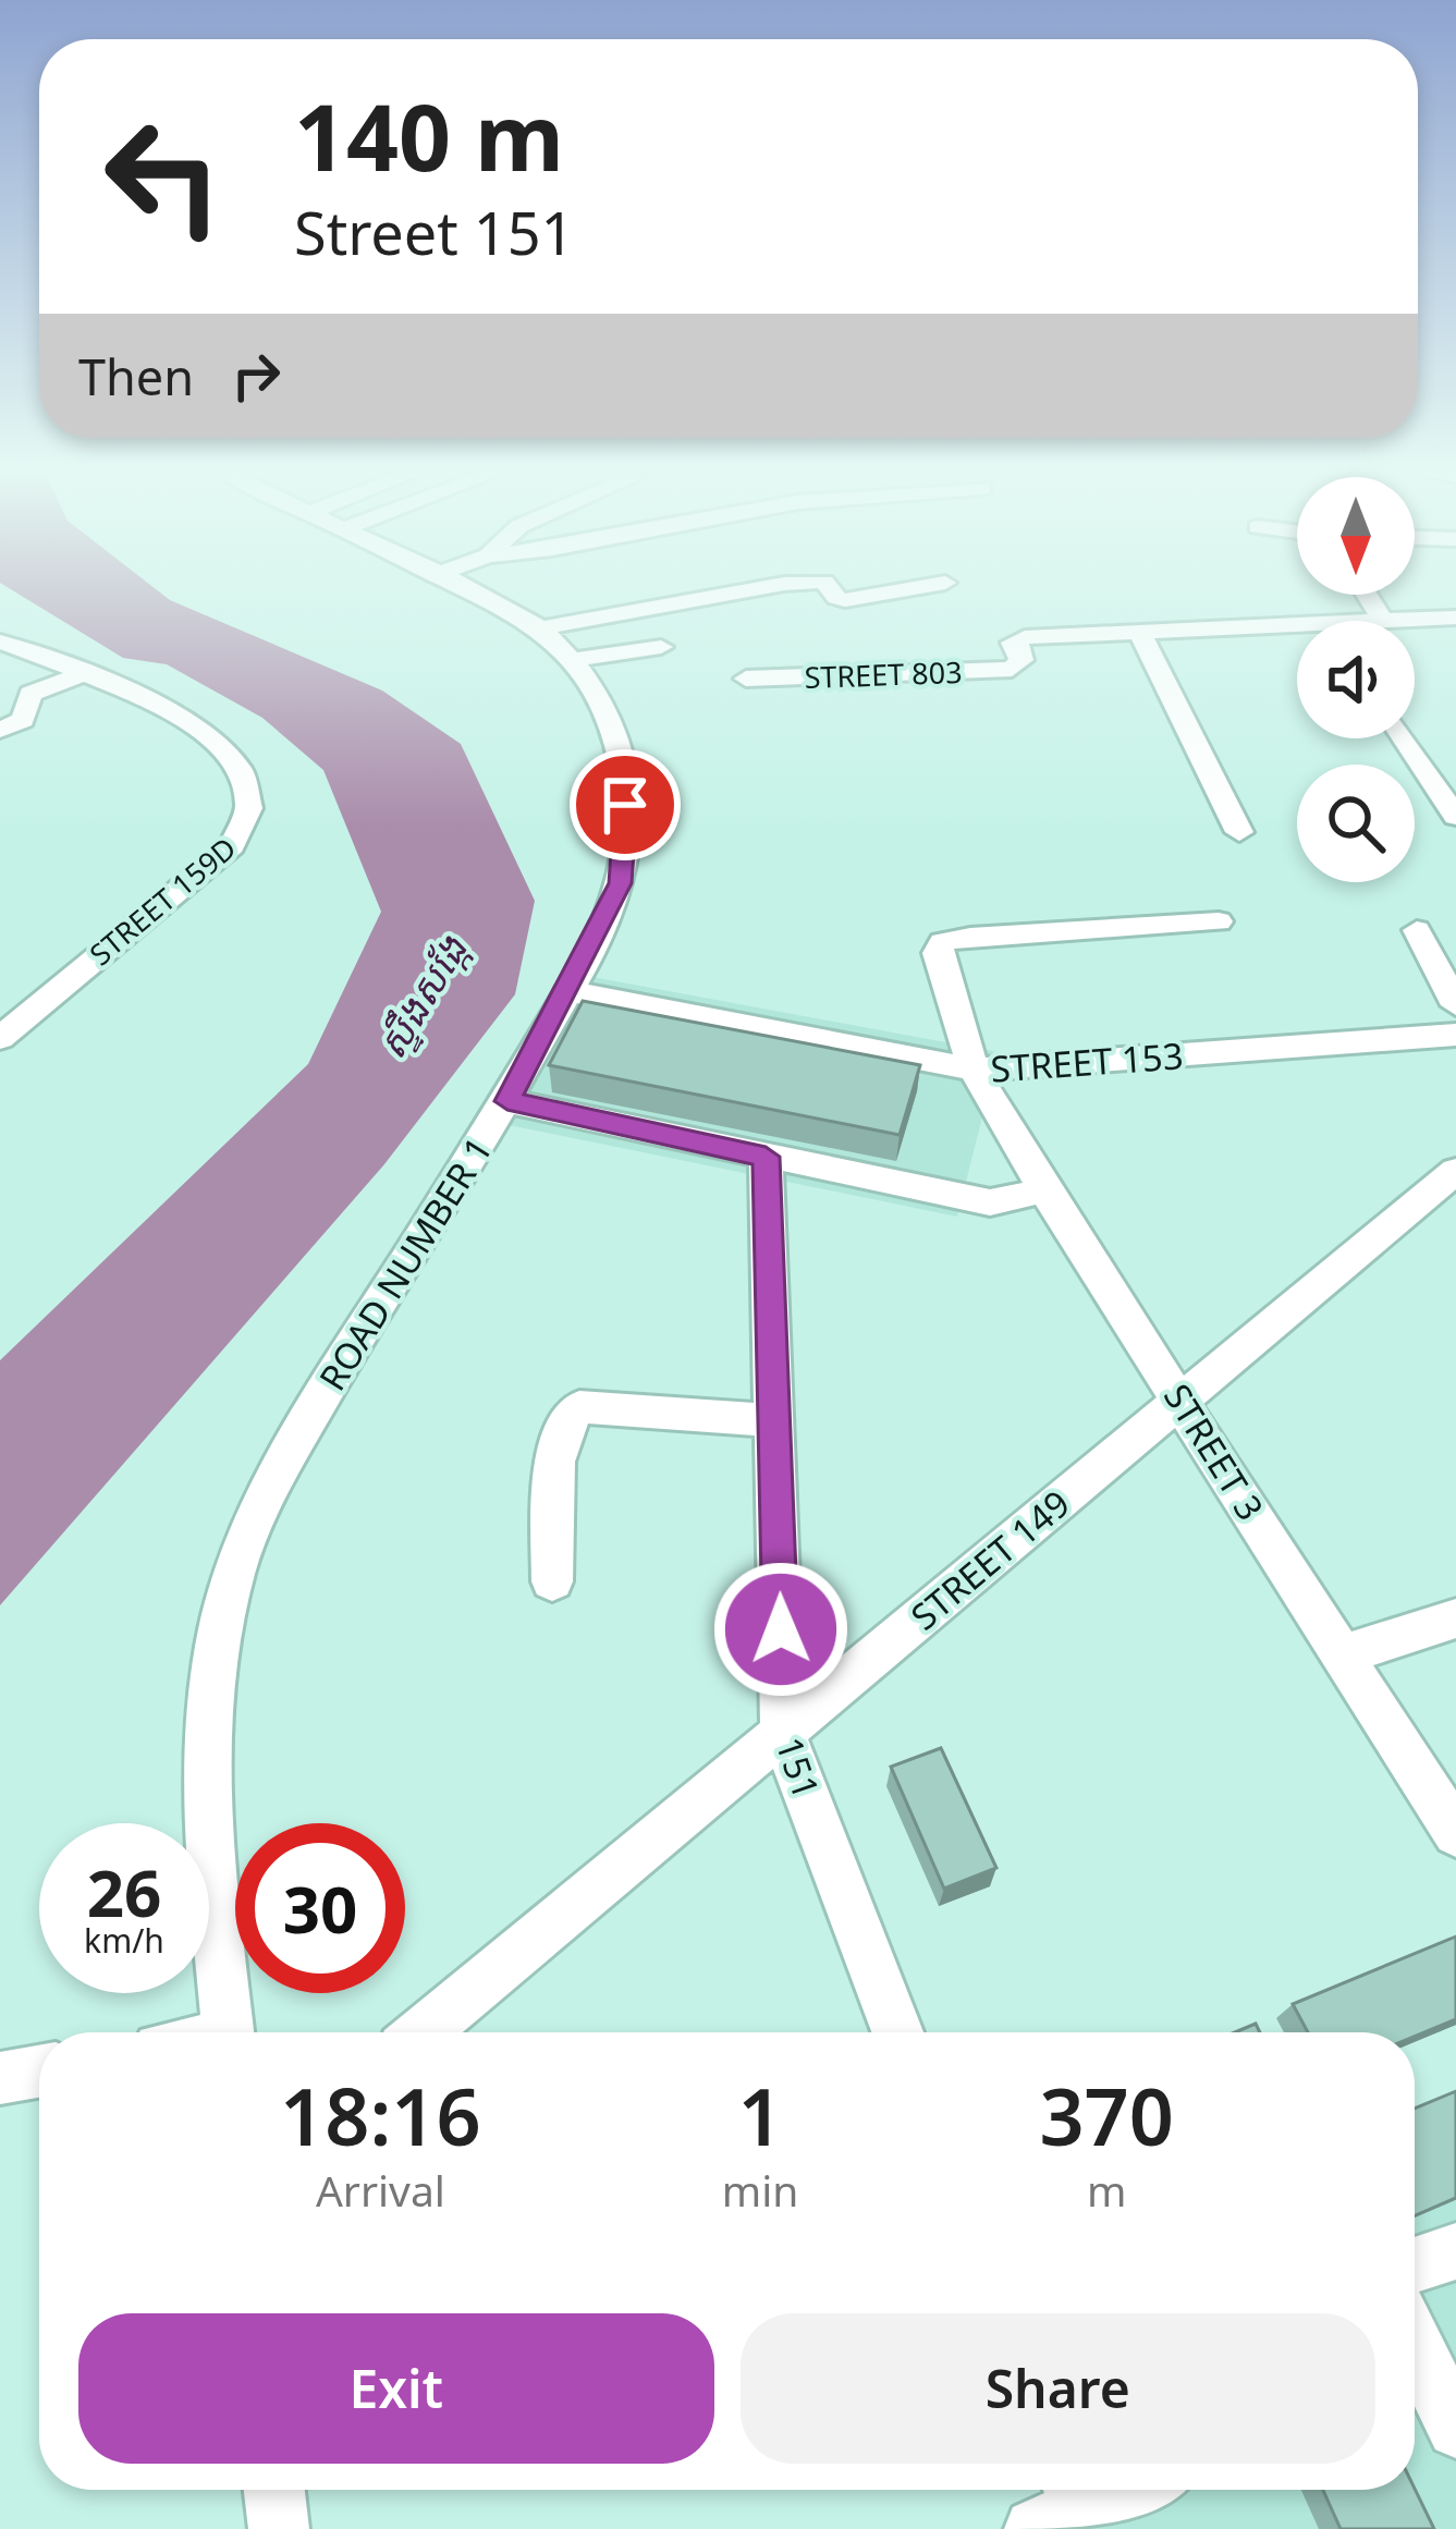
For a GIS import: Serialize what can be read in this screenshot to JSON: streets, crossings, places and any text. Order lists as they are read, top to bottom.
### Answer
{
  "streets": {
    "street": [
      "STREET 803",
      "STREET 159D",
      "STREET 153",
      "ROAD NUMBER 1",
      "STREET 3",
      "STREET 149",
      "151"
    ]
  },
  "crossings": [
    ["STREET 153", "ROAD NUMBER 1"],
    ["STREET 153", "STREET 3"],
    ["STREET 3", "STREET 149"],
    ["STREET 149", "151"]
  ],
  "water": ["ស្ទឹងសង្កែ"],
  "north": "bottom",
  "page": {
    "turn": ["140 m", "Street 151"],
    "then": "Then",
    "speed": "26 km/h",
    "limit": "30",
    "eta": [
      "18:16",
      "Arrival",
      "1",
      "min",
      "370",
      "m"
    ],
    "buttons": ["Exit", "Share"]
  }
}
